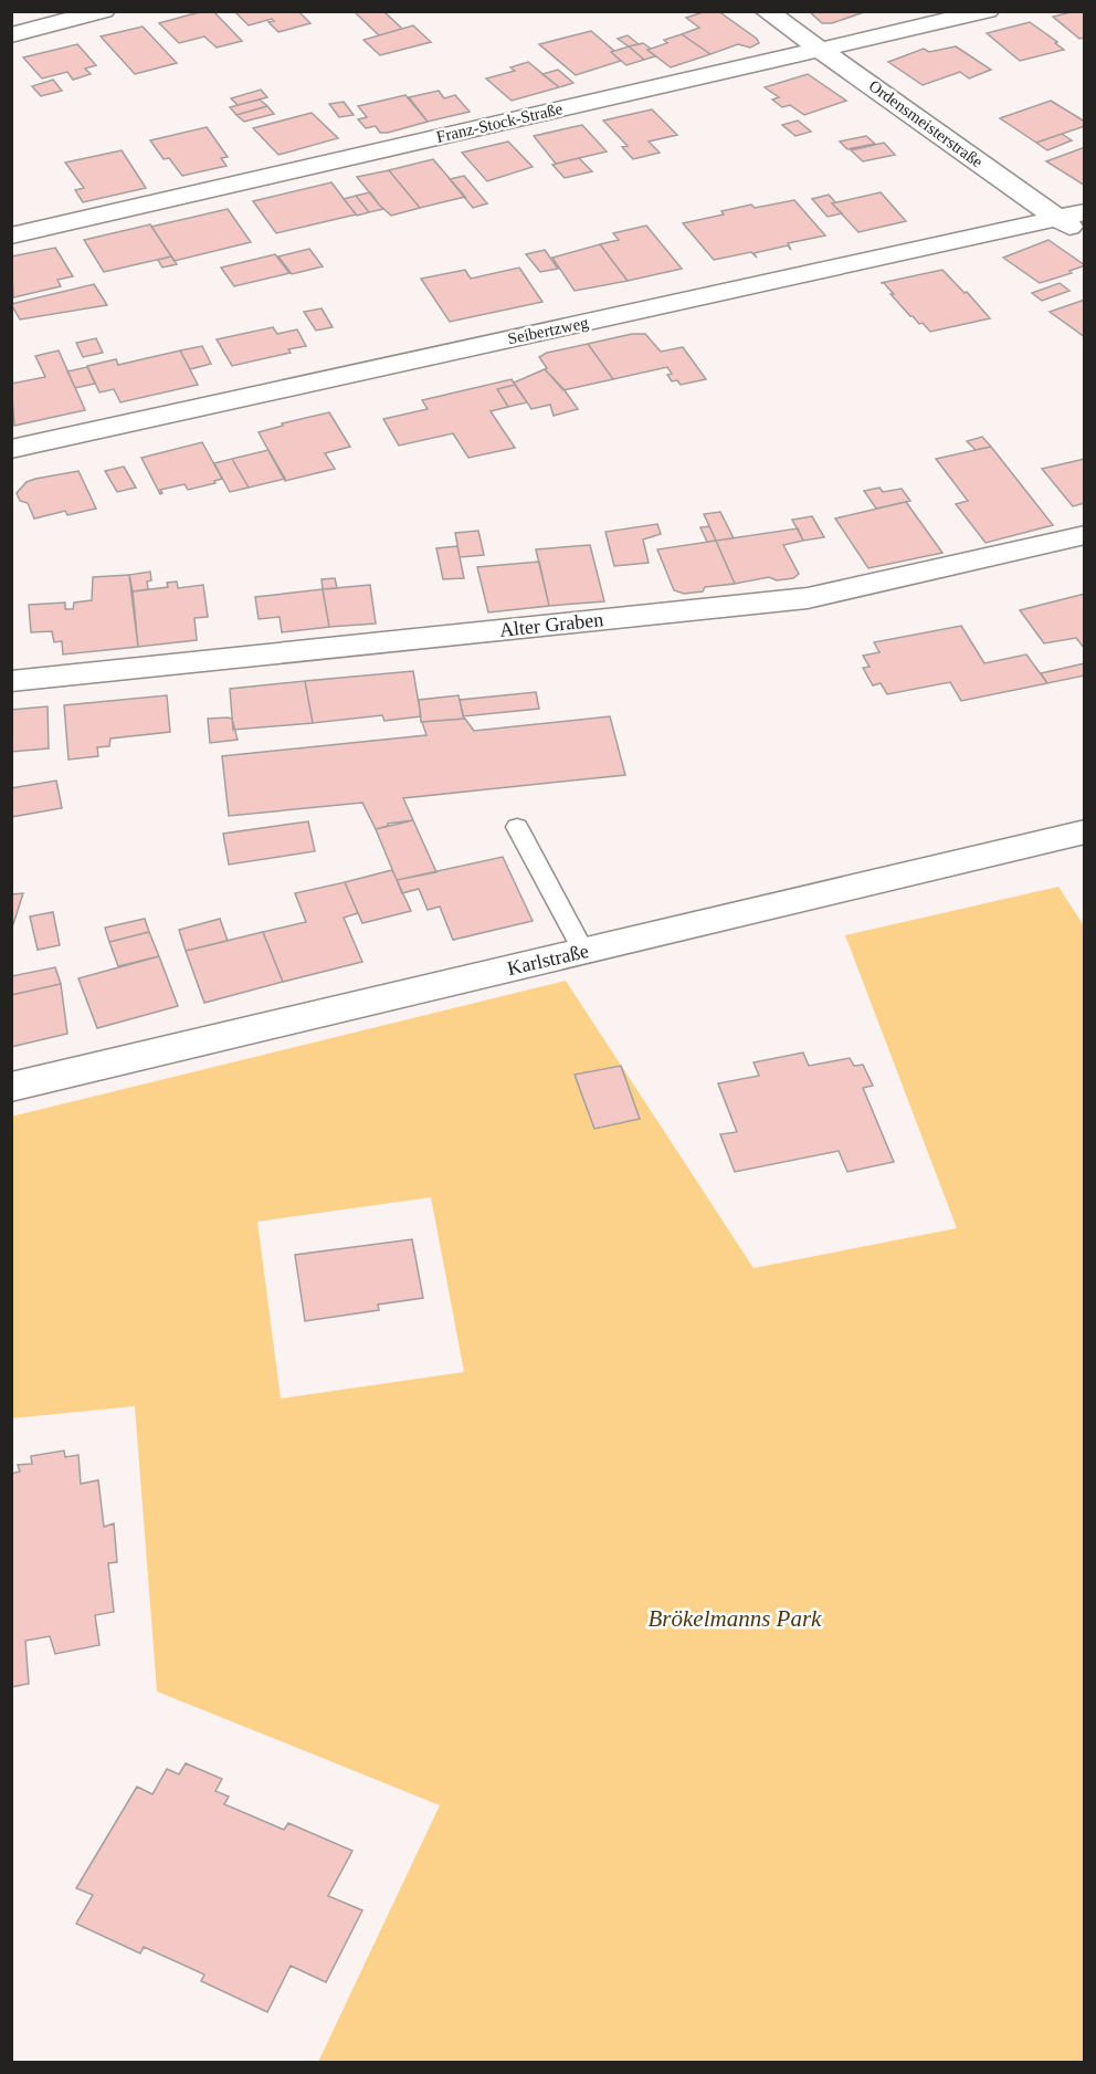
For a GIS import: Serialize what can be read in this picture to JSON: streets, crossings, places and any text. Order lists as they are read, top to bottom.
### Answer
{
  "streets": {
    "street": [
      "Franz-Stock-Straße",
      "Ordensmeisterstraße",
      "Seibertzweg",
      "Alter Graben",
      "Karlstraße"
    ]
  },
  "crossings": [
    ["Franz-Stock-Straße", "Ordensmeisterstraße"],
    ["Ordensmeisterstraße", "Seibertzweg"]
  ],
  "parks": ["Brökelmanns Park"]
}
